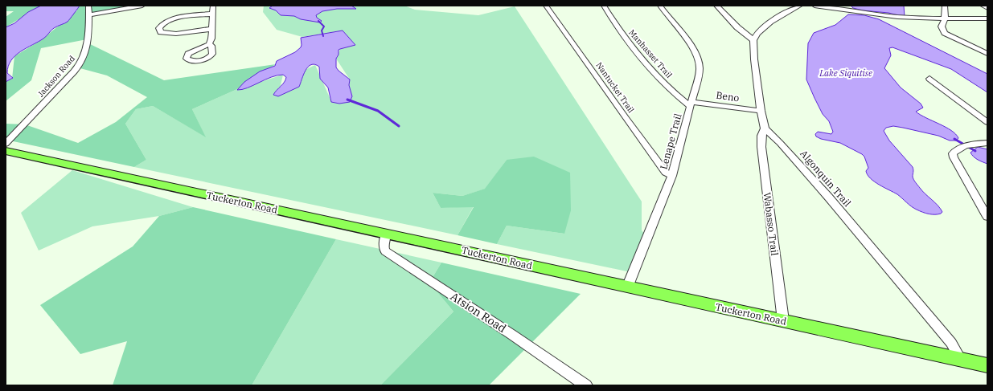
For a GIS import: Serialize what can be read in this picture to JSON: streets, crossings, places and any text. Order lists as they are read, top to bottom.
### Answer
{
  "streets": {
    "main road": ["Tuckerton Road"],
    "street": [
      "Manhasset Trail",
      "Jackson Road",
      "Nantucket Trail",
      "Beno",
      "Lenape Trail",
      "Algonquin Trail",
      "Wabasso Trail",
      "Atsion Road"
    ]
  },
  "crossings": [
    ["Manhasset Trail", "Beno"],
    ["Manhasset Trail", "Lenape Trail"],
    ["Nantucket Trail", "Lenape Trail"],
    ["Beno", "Lenape Trail"],
    ["Lenape Trail", "Tuckerton Road"],
    ["Algonquin Trail", "Tuckerton Road"],
    ["Algonquin Trail", "Wabasso Trail"],
    ["Tuckerton Road", "Wabasso Trail"],
    ["Tuckerton Road", "Atsion Road"]
  ],
  "water": ["Lake Siquitise"]
}
